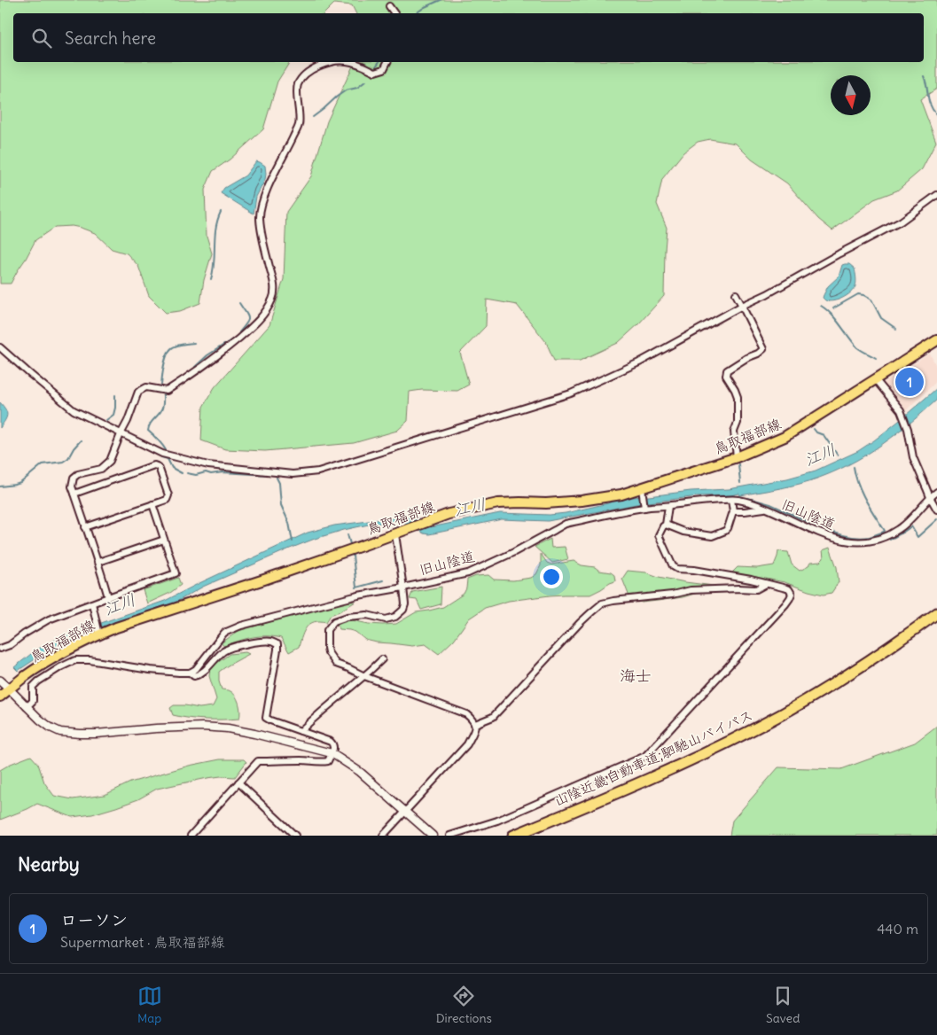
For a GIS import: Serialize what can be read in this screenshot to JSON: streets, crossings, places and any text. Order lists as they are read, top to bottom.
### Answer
{
  "streets": {
    "highway": ["山陰近畿自動車道;駟馳山バイパス"],
    "main road": ["鳥取福部線"],
    "street": ["旧山陰道"]
  },
  "districts": ["海士"],
  "water": ["江川"],
  "north": "bottom",
  "page": {
    "search": "Search here",
    "pins": "1",
    "heading": "Nearby",
    "list": [
      {
        "mark": "1",
        "name": "ローソン",
        "note": "Supermarket · 鳥取福部線",
        "value": "440 m"
      }
    ],
    "nav": ["Map", "Directions", "Saved"]
  }
}
